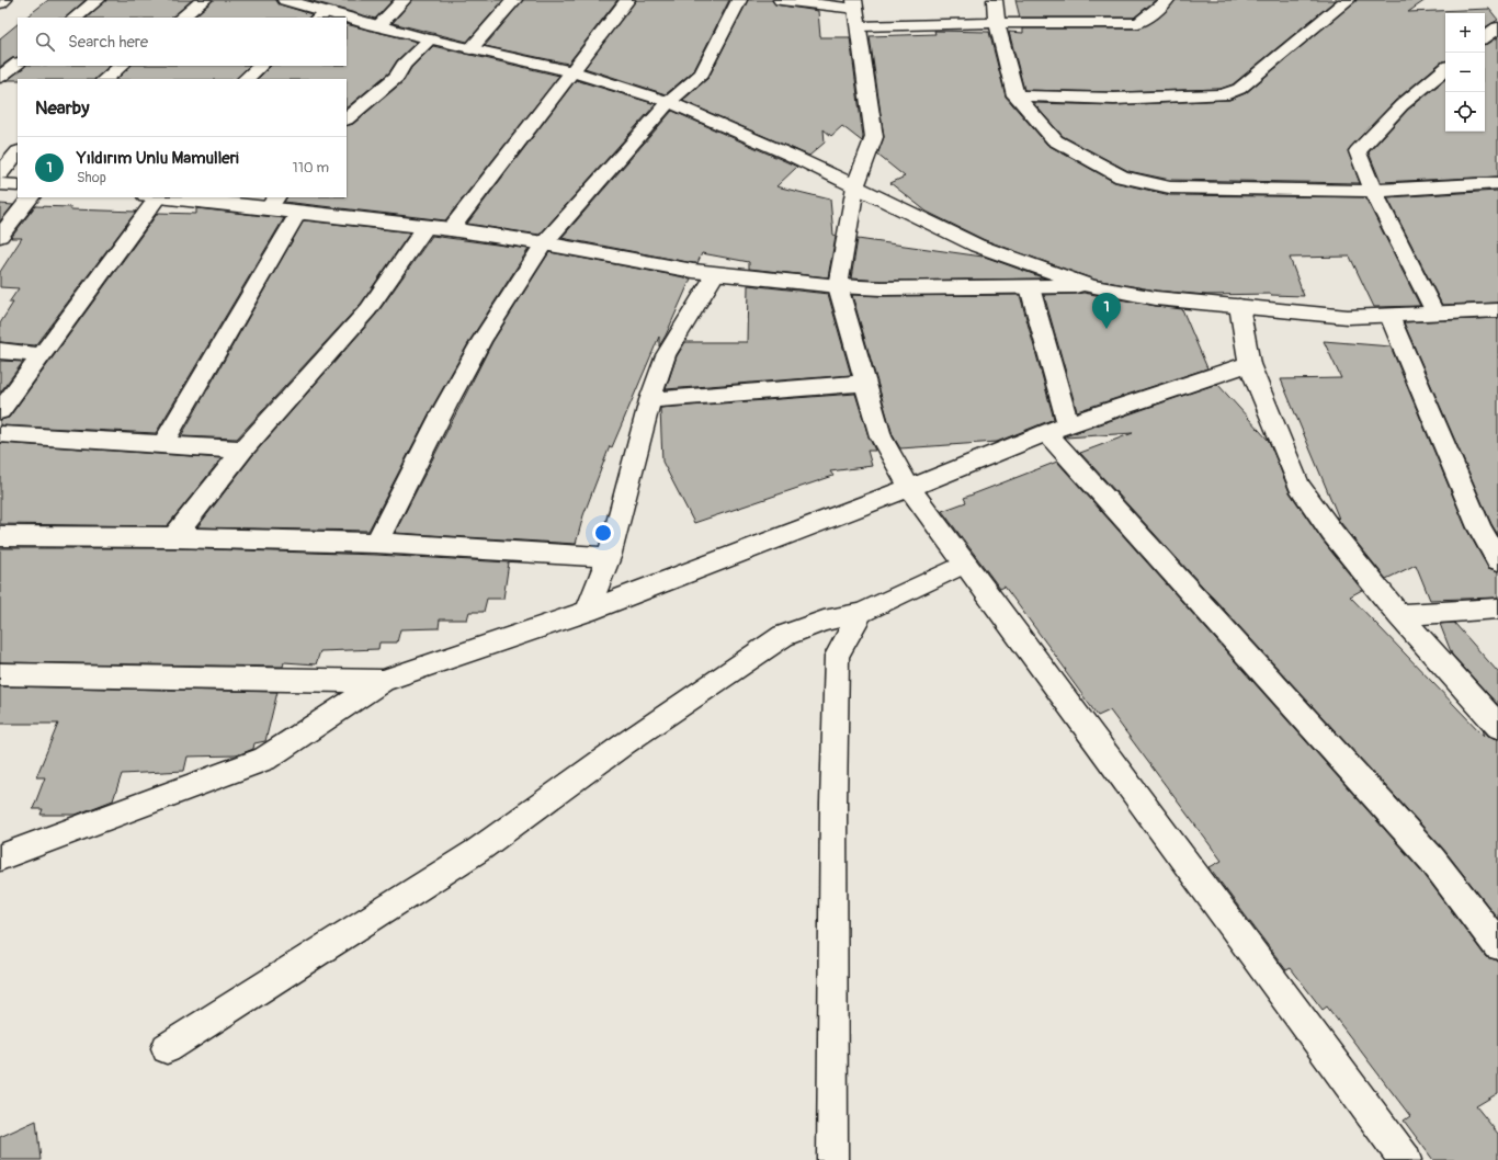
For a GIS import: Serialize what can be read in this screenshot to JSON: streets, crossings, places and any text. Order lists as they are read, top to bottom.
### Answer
{
  "page": {
    "map_buttons": ["+", "−"],
    "search": "Search here",
    "heading": "Nearby",
    "list": [
      {
        "mark": "1",
        "name": "Yıldırım Unlu Mamulleri",
        "note": "Shop",
        "value": "110 m"
      }
    ],
    "pins": "1"
  }
}
